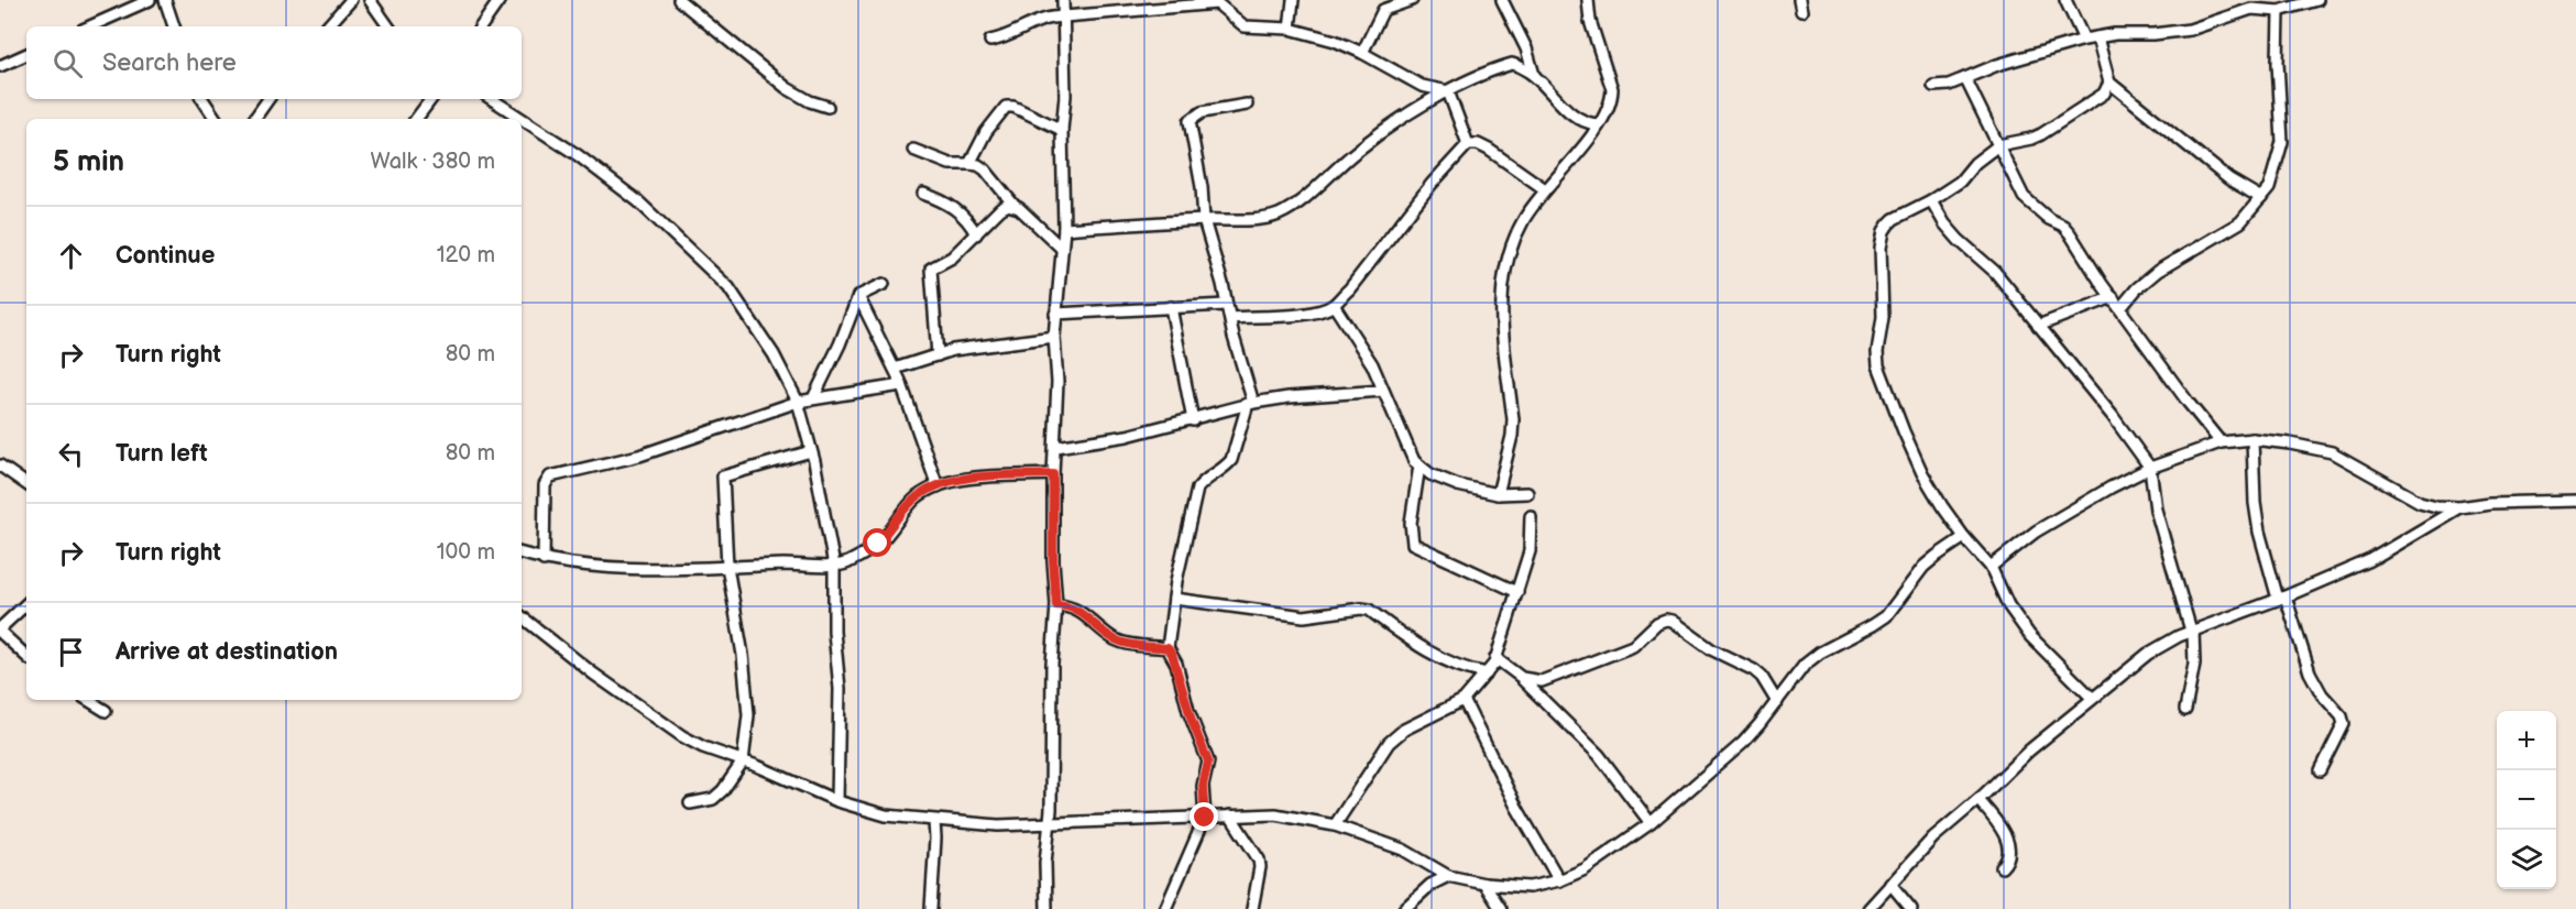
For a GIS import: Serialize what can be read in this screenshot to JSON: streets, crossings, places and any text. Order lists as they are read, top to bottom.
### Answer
{
  "page": {
    "search": "Search here",
    "heading": ["5 min", "Walk · 380 m"],
    "list": [
      ["Continue", "120 m"],
      ["Turn right", "80 m"],
      ["Turn left", "80 m"],
      ["Turn right", "100 m"],
      "Arrive at destination"
    ],
    "map_buttons": ["+", "−"]
  }
}
